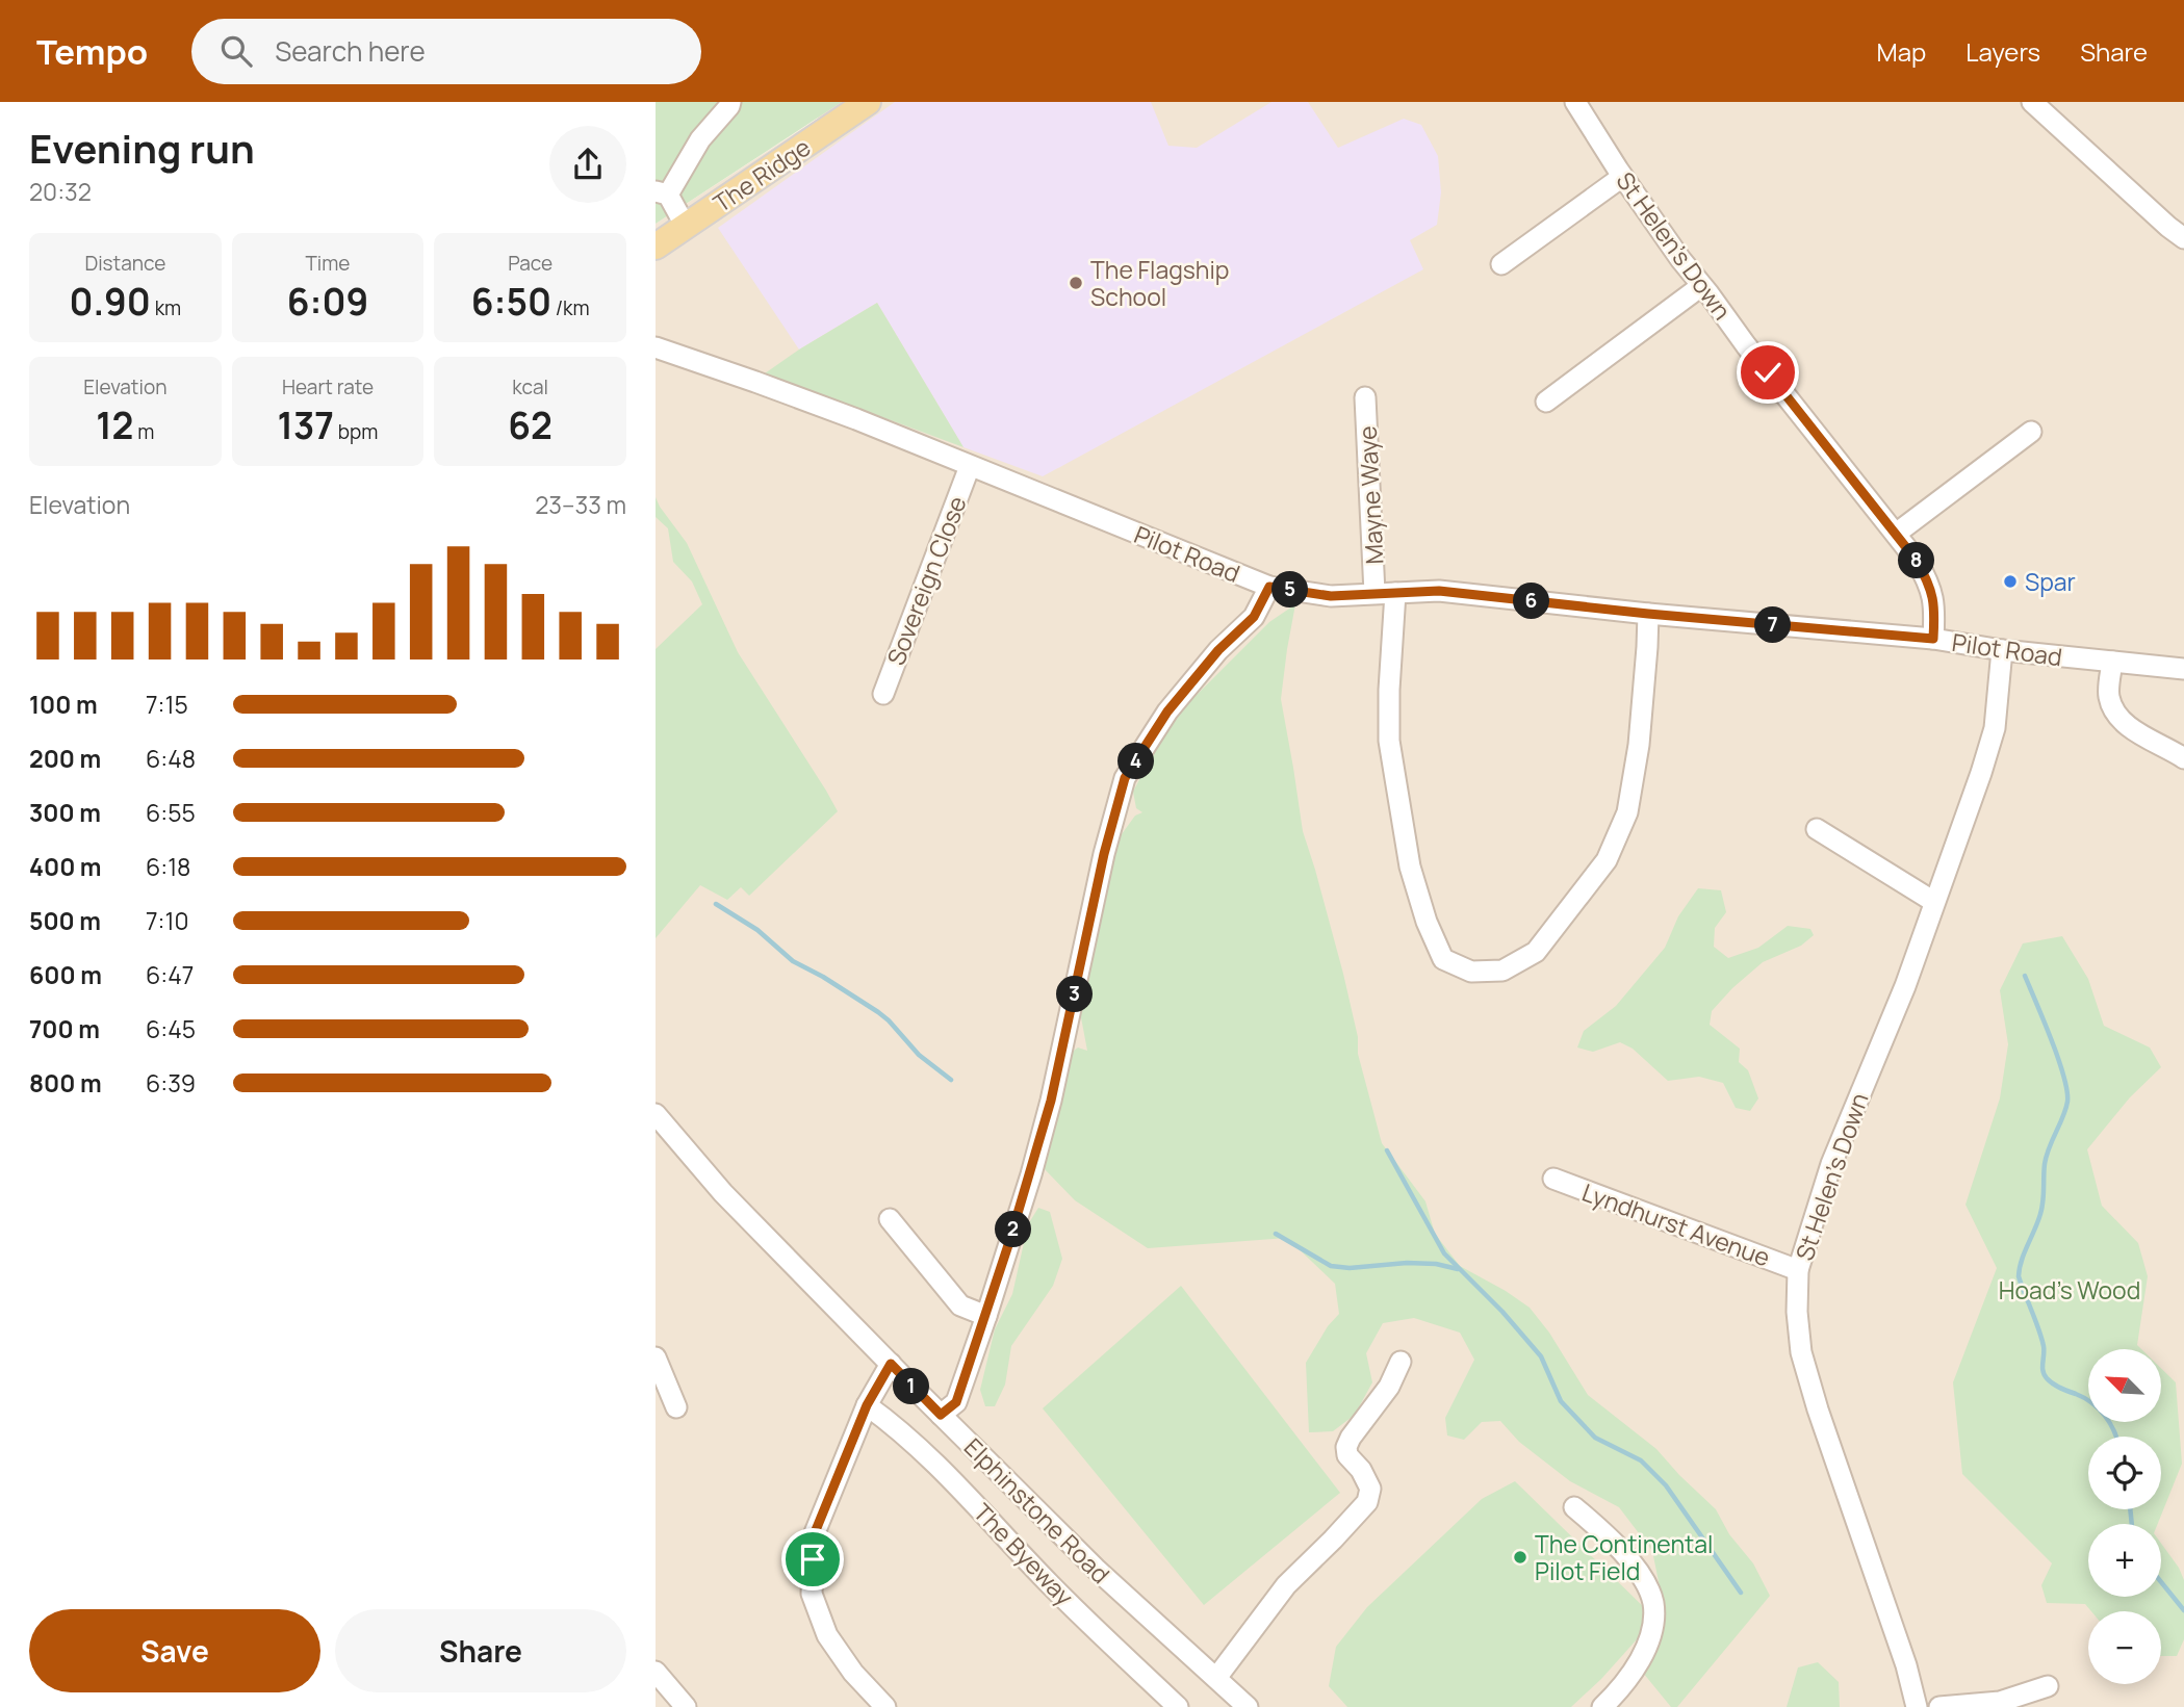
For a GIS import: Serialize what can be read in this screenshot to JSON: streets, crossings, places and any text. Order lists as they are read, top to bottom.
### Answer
{
  "streets": {
    "main road": ["The Ridge"],
    "street": [
      "St Helen's Down",
      "Mayne Waye",
      "Pilot Road",
      "Sovereign Close",
      "Lyndhurst Avenue",
      "Elphinstone Road",
      "The Byeway"
    ]
  },
  "crossings": [
    ["St Helen's Down", "Pilot Road"],
    ["St Helen's Down", "Lyndhurst Avenue"],
    ["Mayne Waye", "Pilot Road"],
    ["Pilot Road", "Sovereign Close"]
  ],
  "parks": ["Hoad's Wood"],
  "places": ["The Flagship School", "Spar", "The Continental Pilot Field"],
  "north": "top left",
  "page": {
    "header": "Tempo",
    "search": "Search here",
    "nav": ["Map", "Layers", "Share"],
    "heading": ["Evening run", "20:32"],
    "stats": [
      ["Distance", "0.90 km"],
      ["Time", "6:09"],
      ["Pace", "6:50 /km"],
      ["Elevation", "12 m"],
      ["Heart rate", "137 bpm"],
      ["kcal", "62"]
    ],
    "chart": ["Elevation", "23–33 m"],
    "pins": [
      "8",
      "5",
      "6",
      "7",
      "4",
      "3",
      "2",
      "1"
    ],
    "list": [
      {
        "name": "100 m",
        "note": "7:15"
      },
      {
        "name": "200 m",
        "note": "6:48"
      },
      {
        "name": "300 m",
        "note": "6:55"
      },
      {
        "name": "400 m",
        "note": "6:18"
      },
      {
        "name": "500 m",
        "note": "7:10"
      },
      {
        "name": "600 m",
        "note": "6:47"
      },
      {
        "name": "700 m",
        "note": "6:45"
      },
      {
        "name": "800 m",
        "note": "6:39"
      }
    ],
    "map_buttons": ["+", "−"],
    "buttons": ["Save", "Share"]
  }
}
